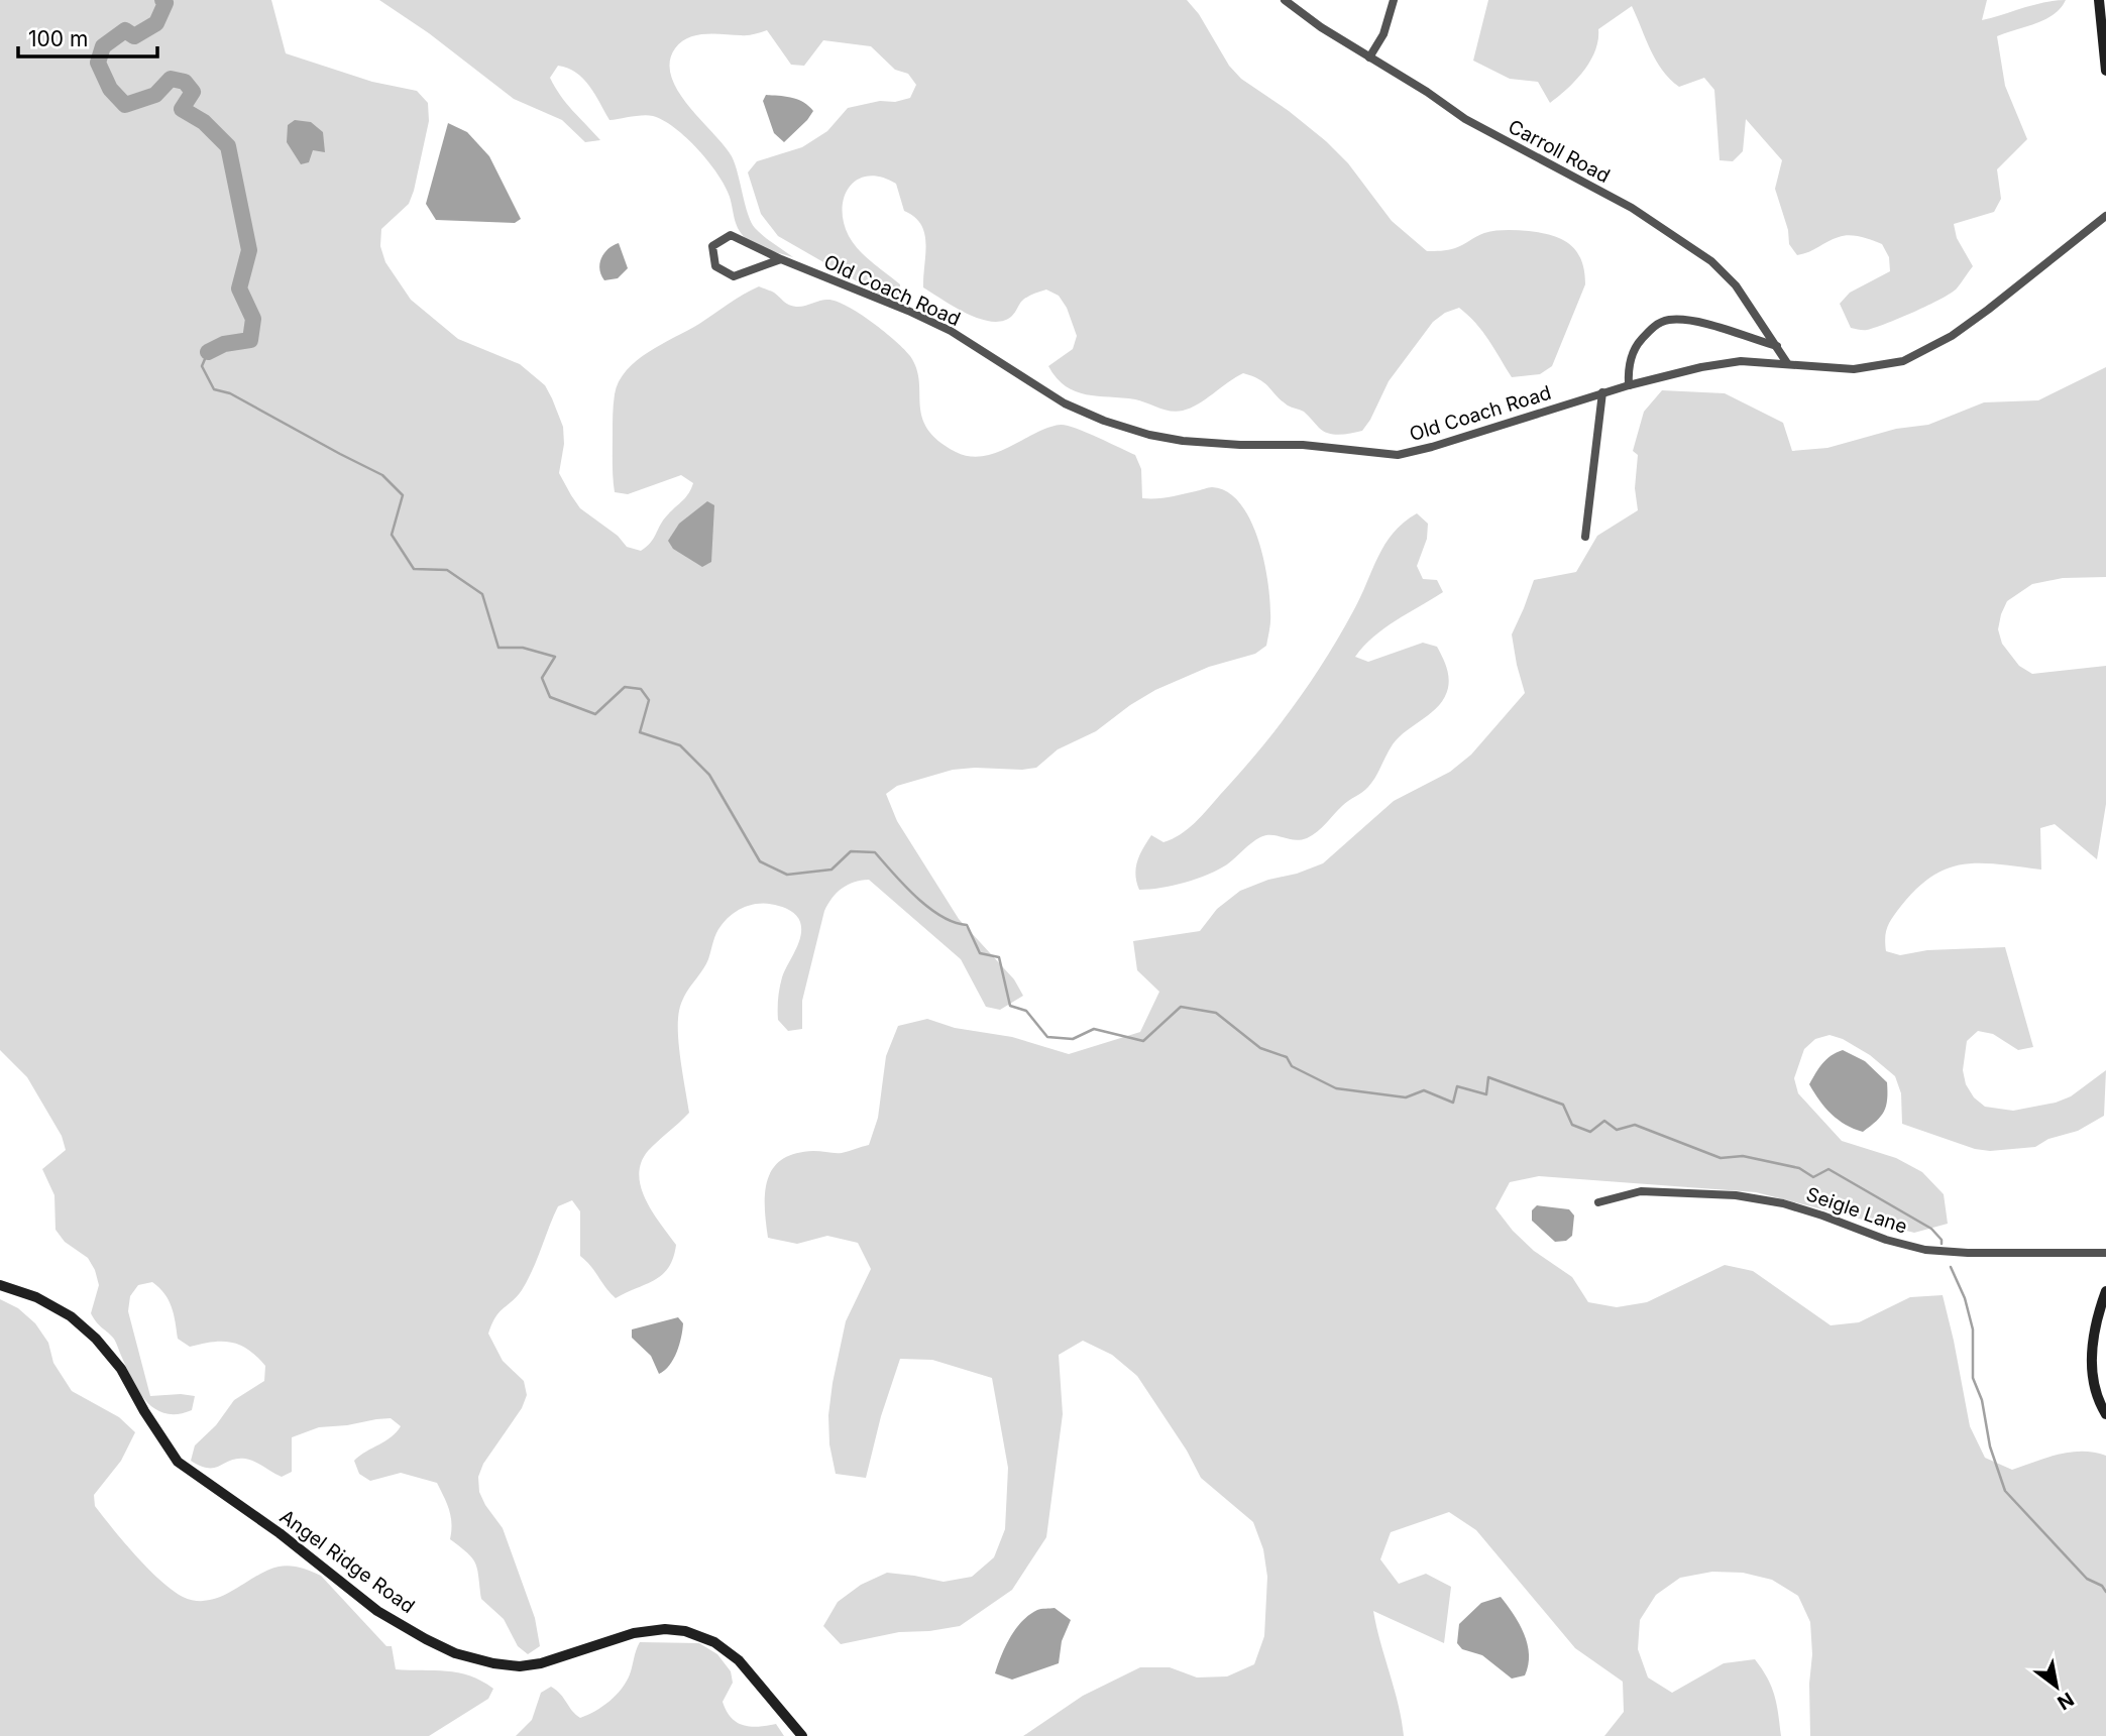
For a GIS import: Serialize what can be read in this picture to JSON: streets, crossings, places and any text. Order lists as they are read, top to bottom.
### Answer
{
  "streets": {
    "street": [
      "Carroll Road",
      "Old Coach Road",
      "Seigle Lane",
      "Angel Ridge Road"
    ]
  },
  "crossings": [
    ["Carroll Road", "Old Coach Road"]
  ],
  "scale_bar": "100 m",
  "north": "bottom right"
}
